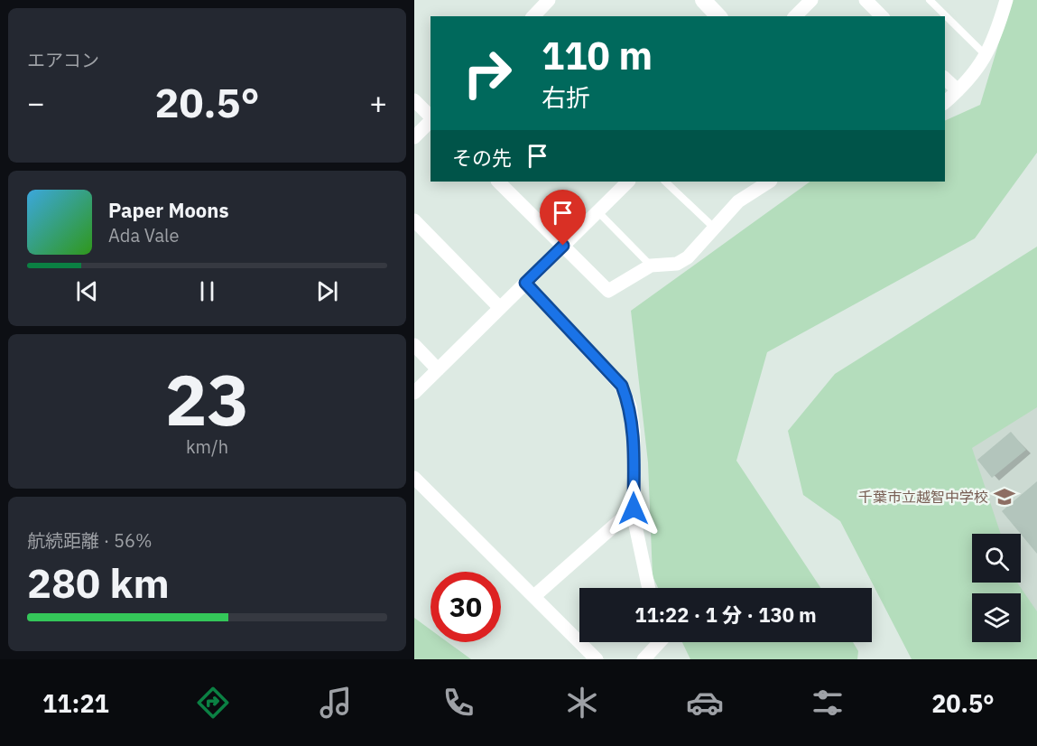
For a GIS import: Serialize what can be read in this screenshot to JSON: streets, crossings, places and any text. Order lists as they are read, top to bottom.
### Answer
{
  "places": {
    "school or university": ["千葉市立越智中学校"]
  },
  "page": {
    "tile": [
      "エアコン",
      ["23", "km/h"],
      ["航続距離 · 56%", "280 km"]
    ],
    "turn": ["110 m", "右折"],
    "heat": ["−", "20.5°", "+"],
    "then": "その先",
    "song": ["Paper Moons", "Ada Vale"],
    "limit": "30",
    "trip": "11:22 · 1 分 · 130 m",
    "tabs": ["11:21", "20.5°"]
  }
}
